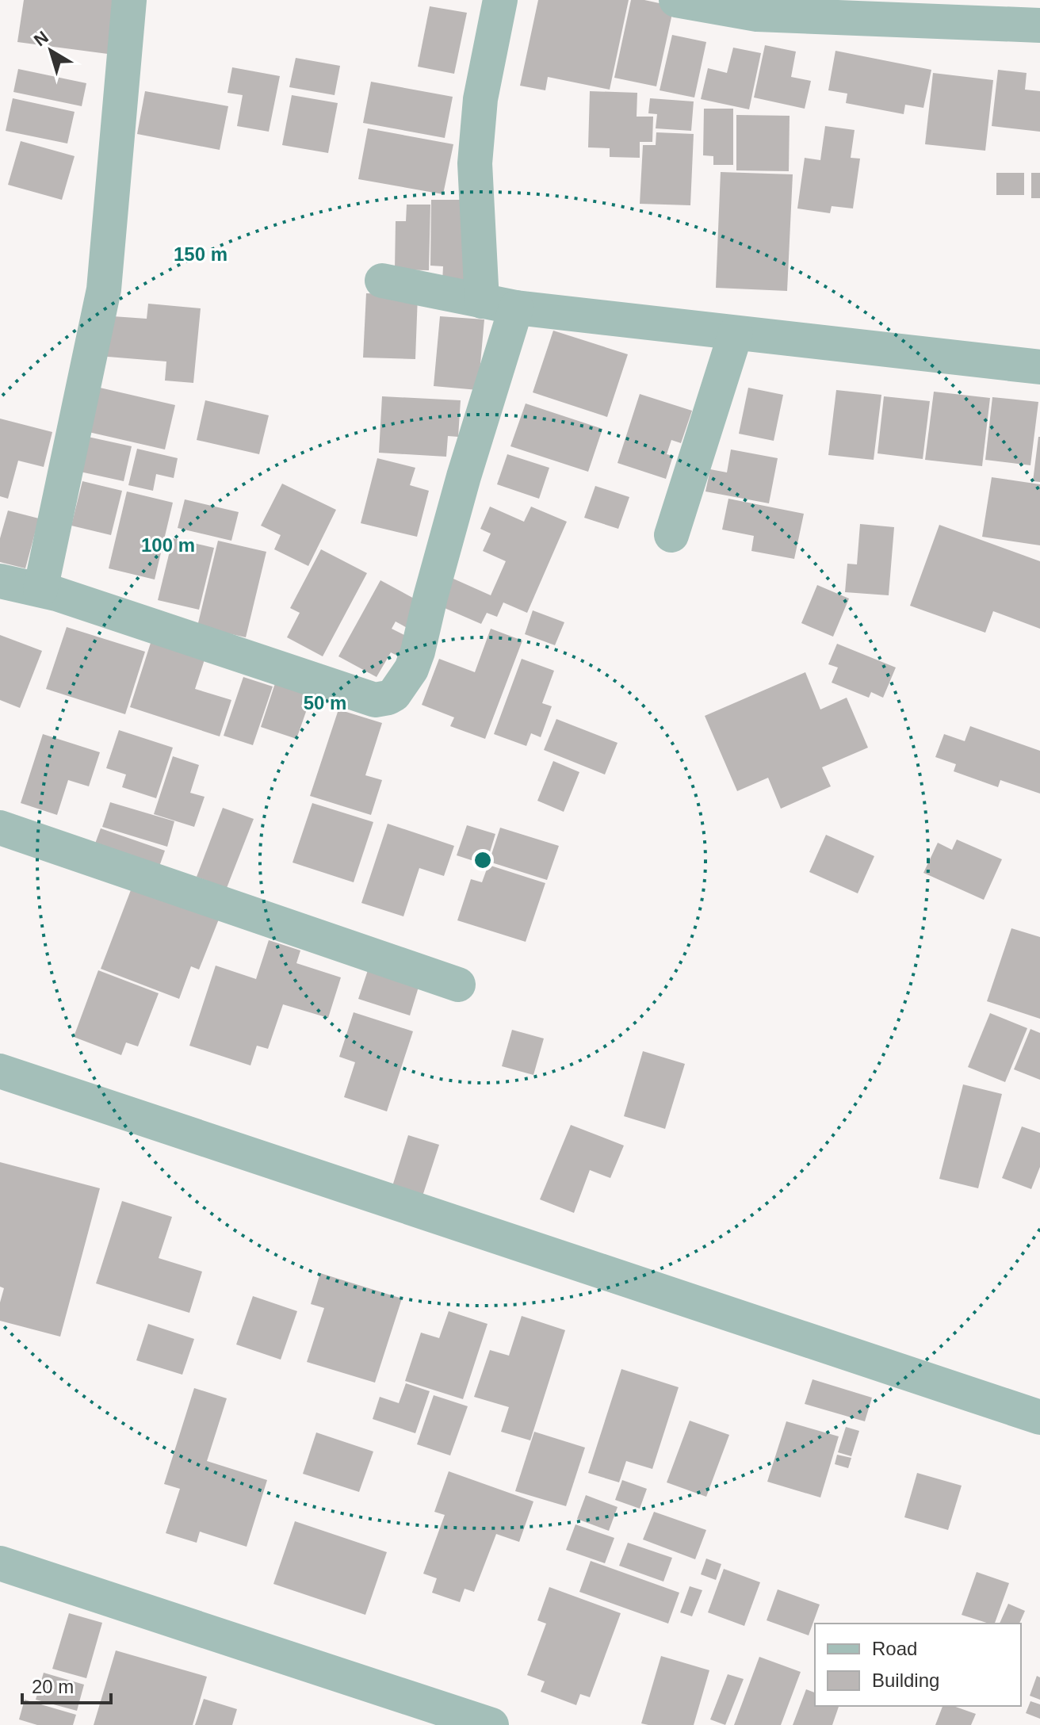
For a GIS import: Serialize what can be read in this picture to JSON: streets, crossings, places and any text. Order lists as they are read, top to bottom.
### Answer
{
  "legend": ["Road", "Building"],
  "scale_bar": "20 m",
  "north": "top left",
  "rings": ["150 m", "100 m", "50 m"]
}
